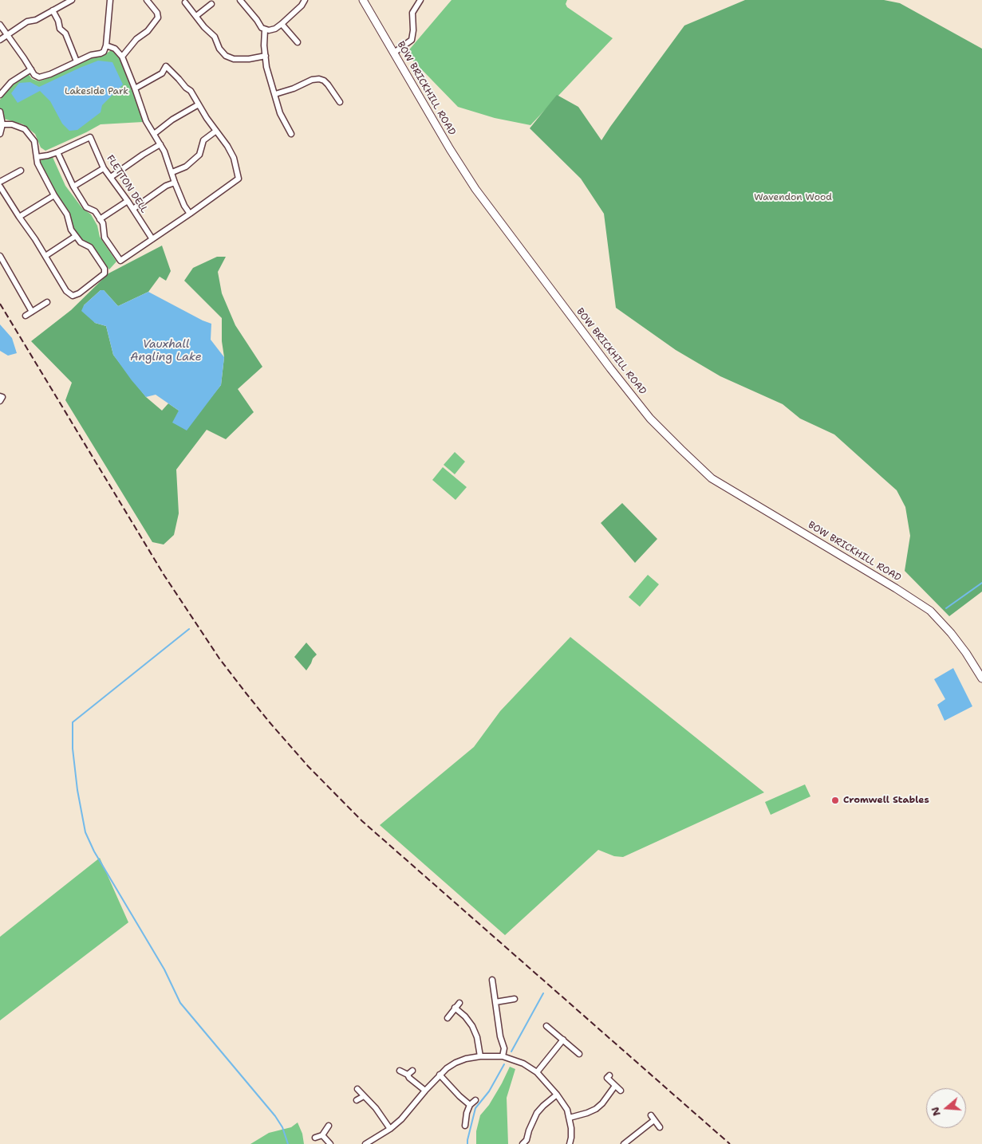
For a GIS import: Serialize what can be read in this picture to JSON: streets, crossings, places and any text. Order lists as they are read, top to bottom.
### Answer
{
  "streets": {
    "street": ["BOW BRICKHILL ROAD", "FLETTON DELL"]
  },
  "water": ["Vauxhall Angling Lake"],
  "parks": ["Lakeside Park", "Wavendon Wood"],
  "places": ["Cromwell Stables"],
  "north": "left"
}
